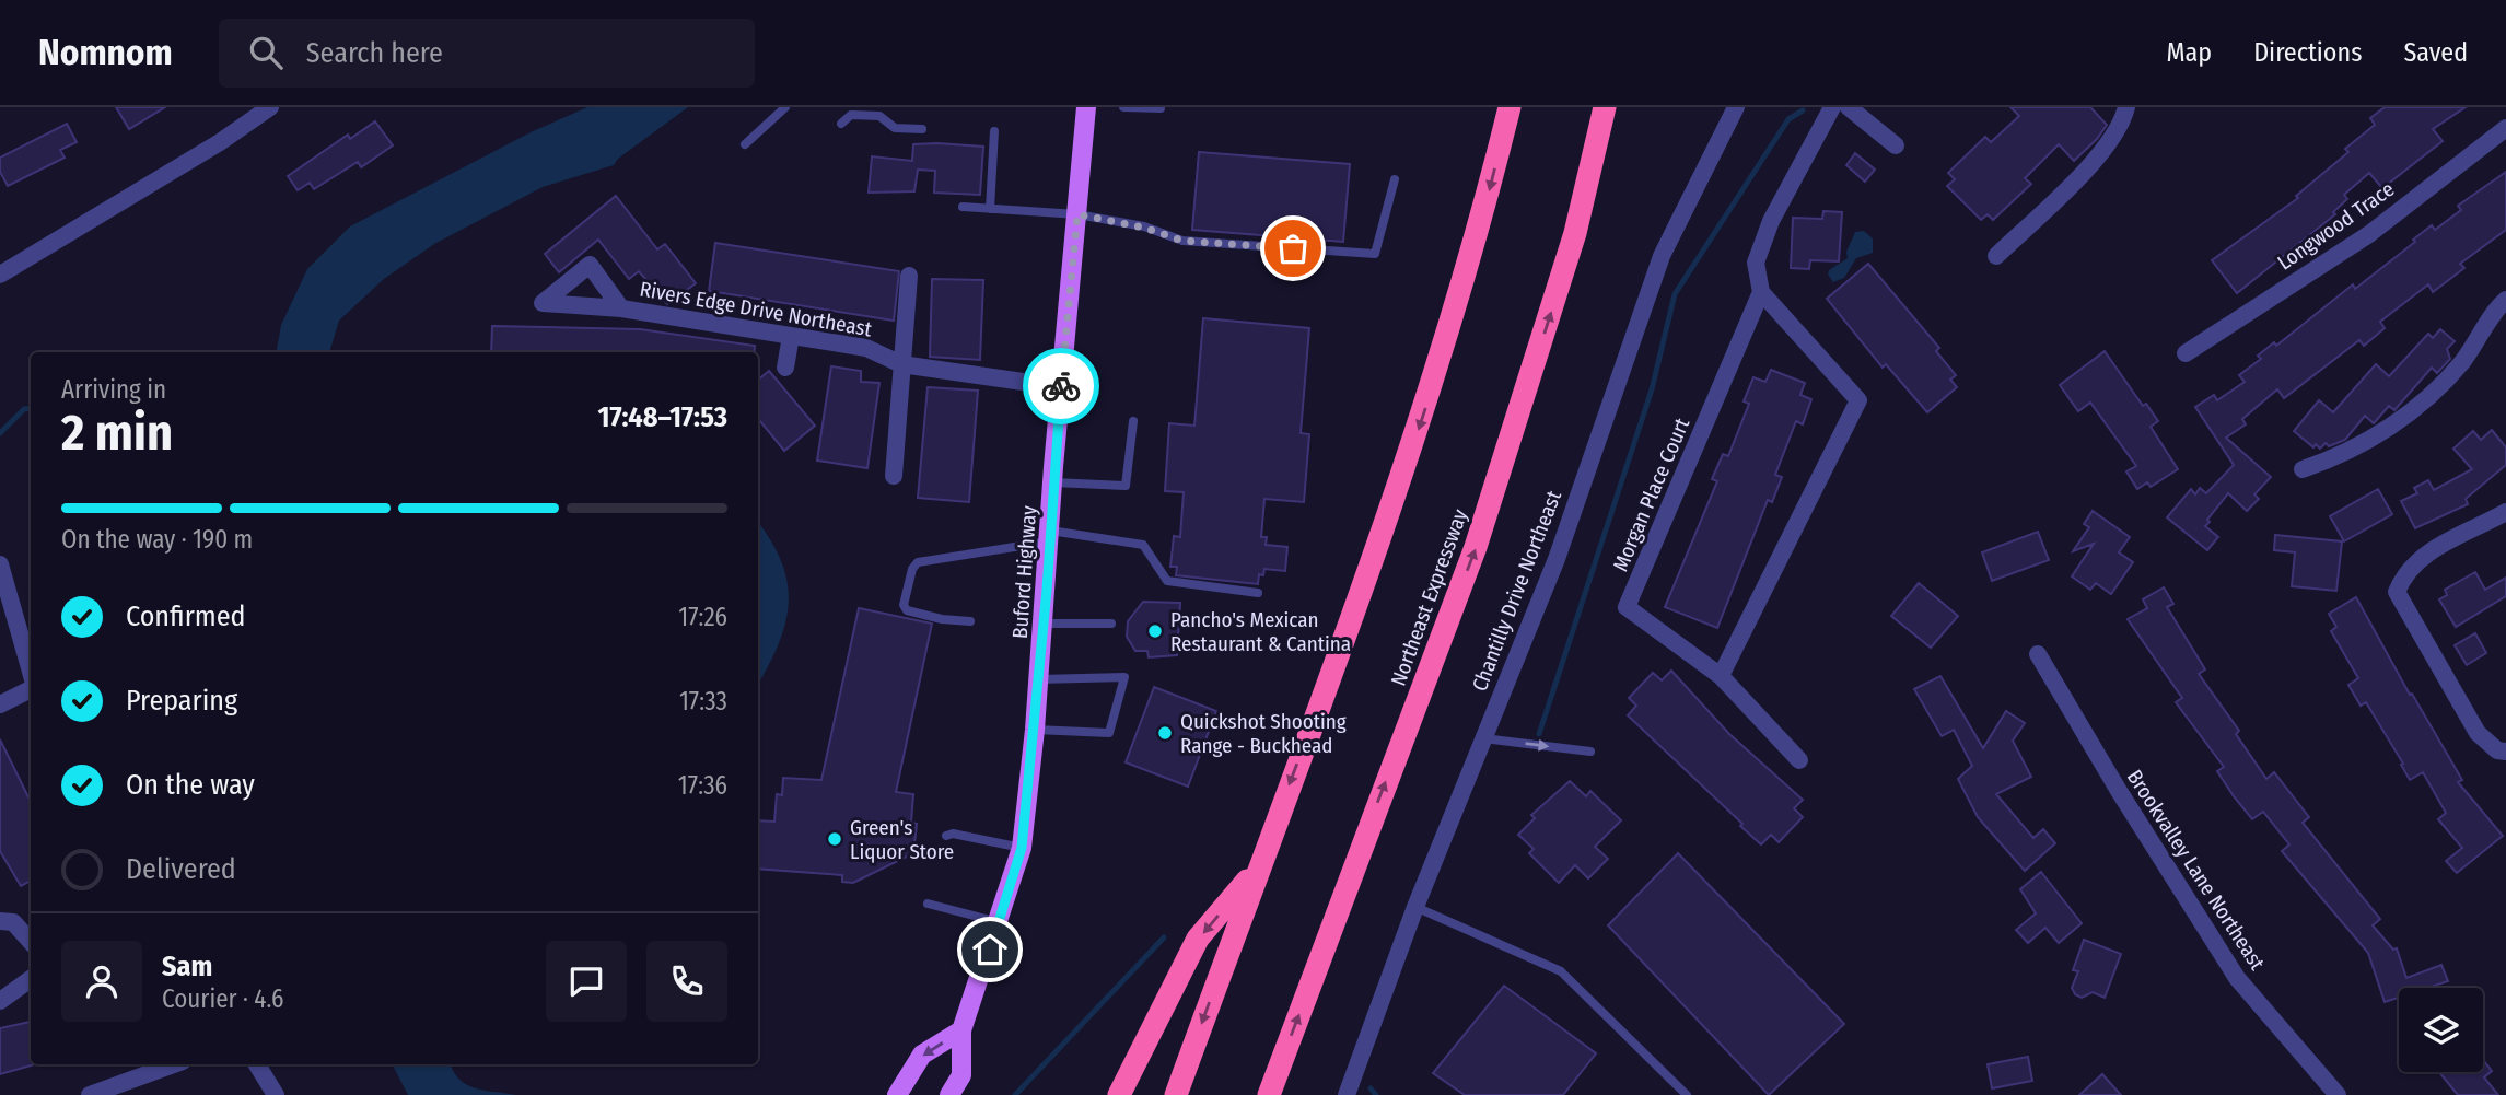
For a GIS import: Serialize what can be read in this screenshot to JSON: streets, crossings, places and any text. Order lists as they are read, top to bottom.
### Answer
{
  "streets": {
    "highway": ["Northeast Expressway"],
    "main road": ["Buford Highway"],
    "street": [
      "Longwood Trace",
      "Rivers Edge Drive Northeast",
      "Morgan Place Court",
      "Chantilly Drive Northeast",
      "Brookvalley Lane Northeast"
    ]
  },
  "crossings": [
    ["Rivers Edge Drive Northeast", "Buford Highway"]
  ],
  "places": ["Pancho's Mexican Restaurant & Cantina", "Quickshot Shooting Range - Buckhead", "Green's Liquor Store"],
  "page": {
    "header": "Nomnom",
    "search": "Search here",
    "nav": ["Map", "Directions", "Saved"],
    "heading": ["2 min", "Arriving in", "17:48–17:53"],
    "panel": ["Sam", "Courier · 4.6"],
    "bar": "On the way · 190 m",
    "list": [
      ["Confirmed", "17:26"],
      ["Preparing", "17:33"],
      ["On the way", "17:36"],
      "Delivered"
    ]
  }
}
